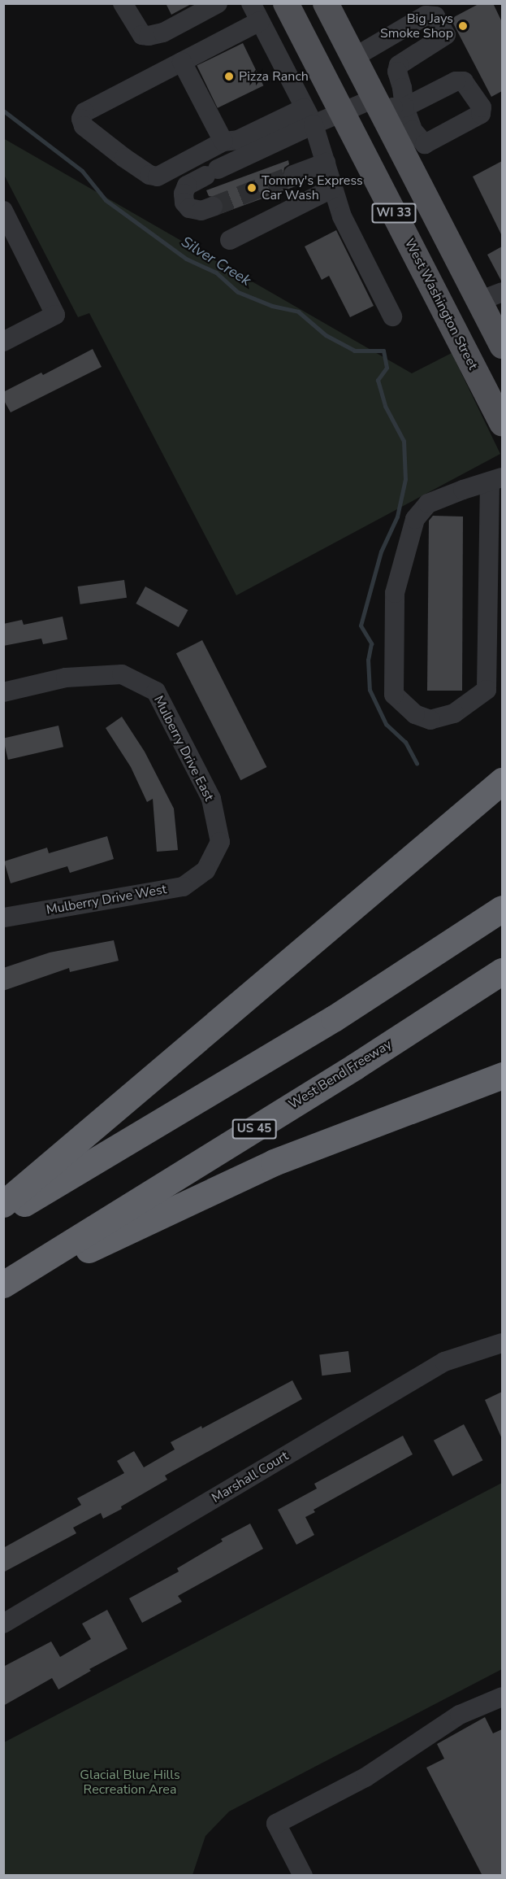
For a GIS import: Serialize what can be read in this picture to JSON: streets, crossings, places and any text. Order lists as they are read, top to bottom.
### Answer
{
  "streets": {
    "highway": ["West Bend Freeway", "US 45"],
    "main road": ["WI 33", "West Washington Street"],
    "street": ["Mulberry Drive East", "Mulberry Drive West", "Marshall Court"]
  },
  "crossings": [
    ["Mulberry Drive East", "Mulberry Drive West"]
  ],
  "water": ["Silver Creek"],
  "parks": ["Glacial Blue Hills Recreation Area"],
  "places": ["Big Jays Smoke Shop", "Pizza Ranch", "Tommy's Express Car Wash"]
}
